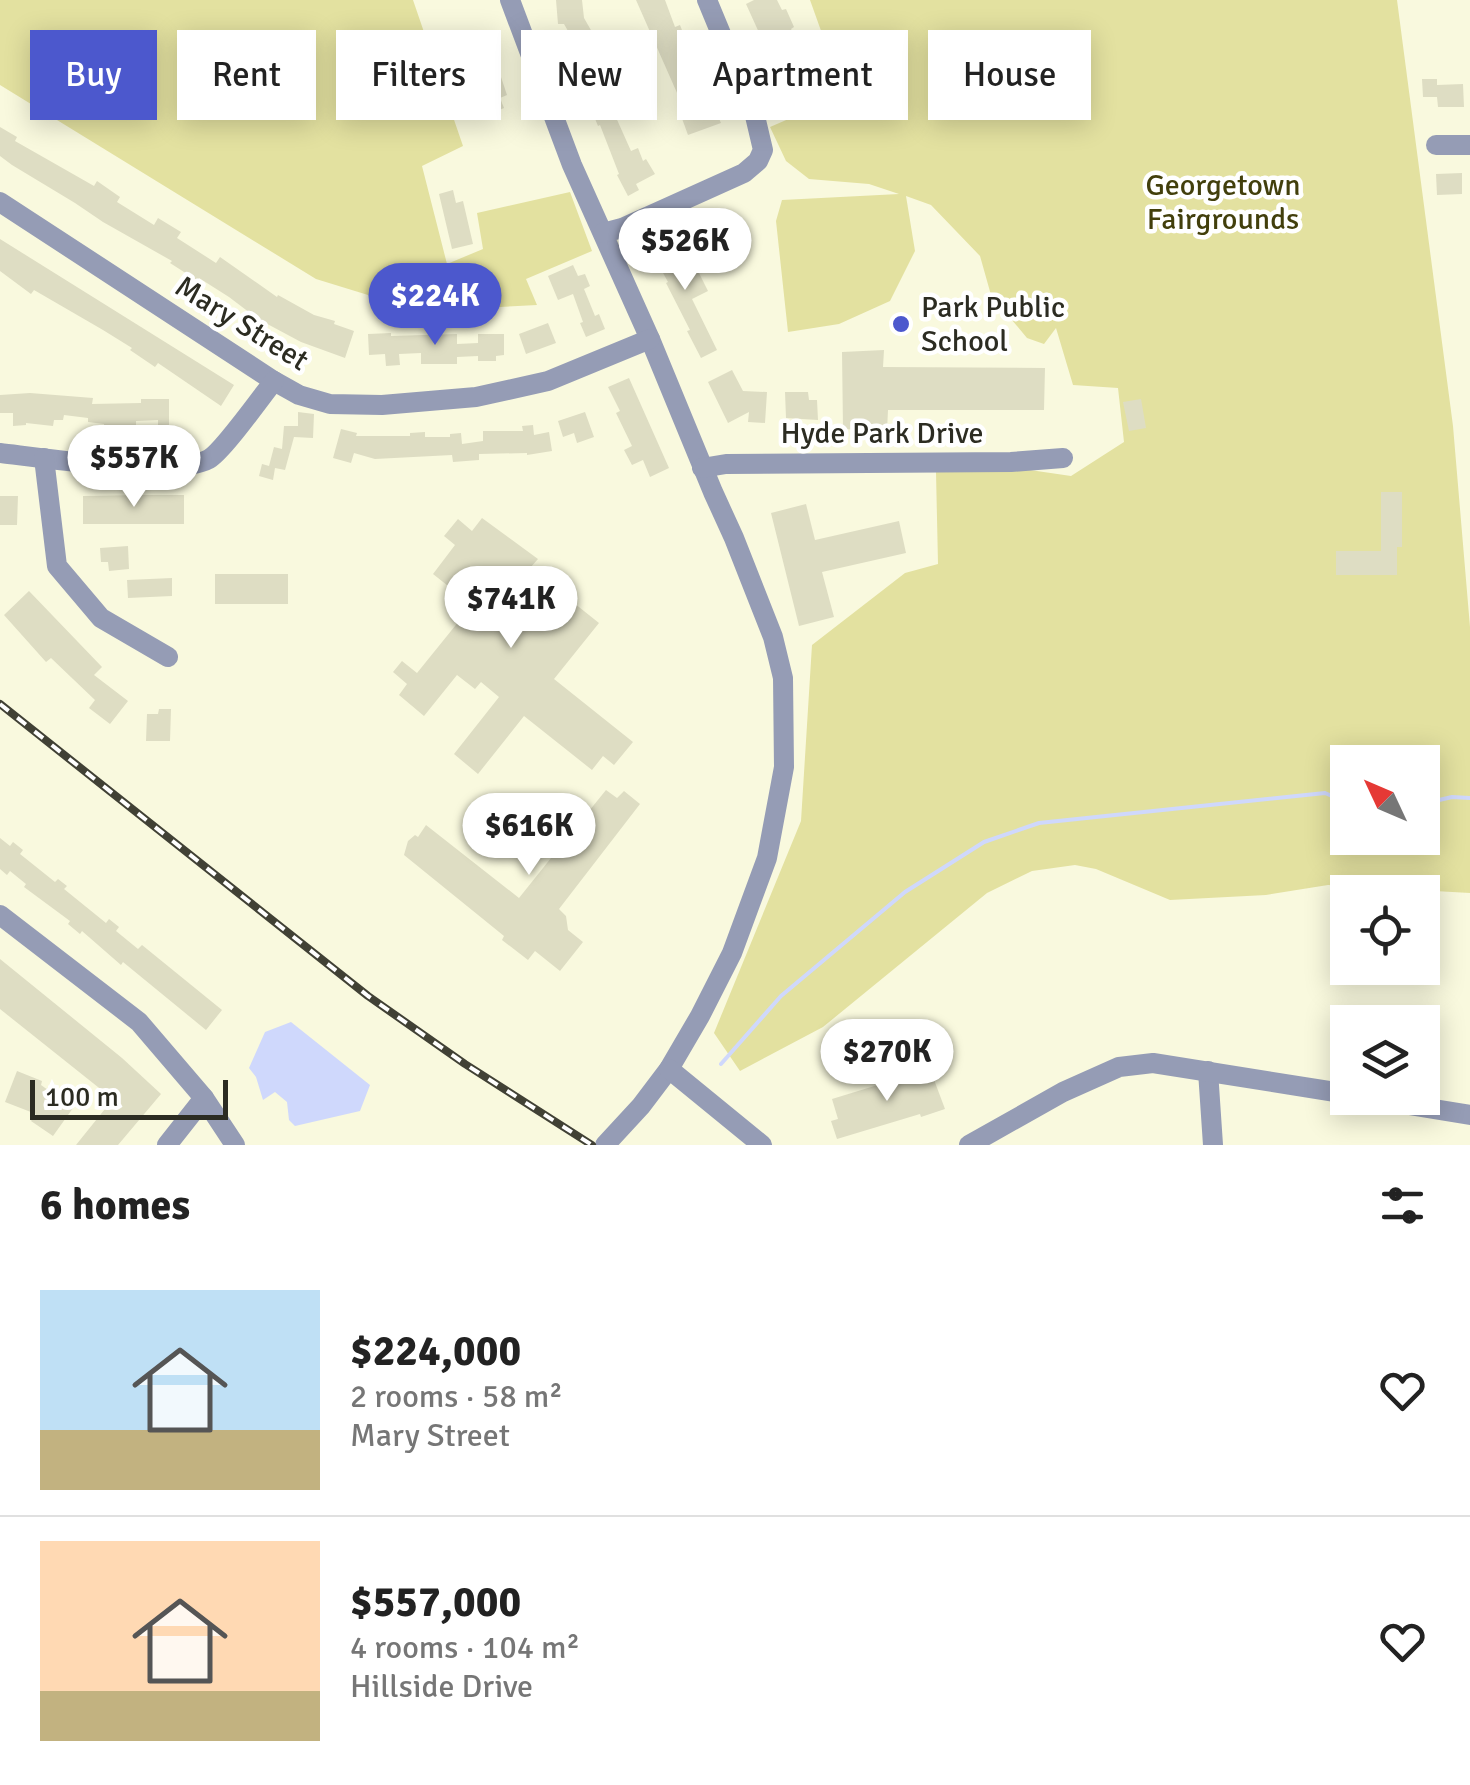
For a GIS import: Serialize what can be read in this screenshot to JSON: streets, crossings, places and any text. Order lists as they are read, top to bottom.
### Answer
{
  "streets": {
    "street": ["Mary Street", "Hyde Park Drive"]
  },
  "parks": ["Georgetown Fairgrounds"],
  "places": ["Park Public School"],
  "scale_bar": "100 m",
  "north": "top left",
  "page": {
    "chip": [
      "Buy",
      "Rent",
      "Filters",
      "New",
      "Apartment",
      "House"
    ],
    "price": [
      "$526K",
      "$224K",
      "$557K",
      "$741K",
      "$616K",
      "$270K"
    ],
    "scale": "100 m",
    "heading": "6 homes",
    "list": [
      {
        "name": "$224,000",
        "note": "2 rooms · 58 m² · Mary Street"
      },
      {
        "name": "$557,000",
        "note": "4 rooms · 104 m² · Hillside Drive"
      }
    ]
  }
}
